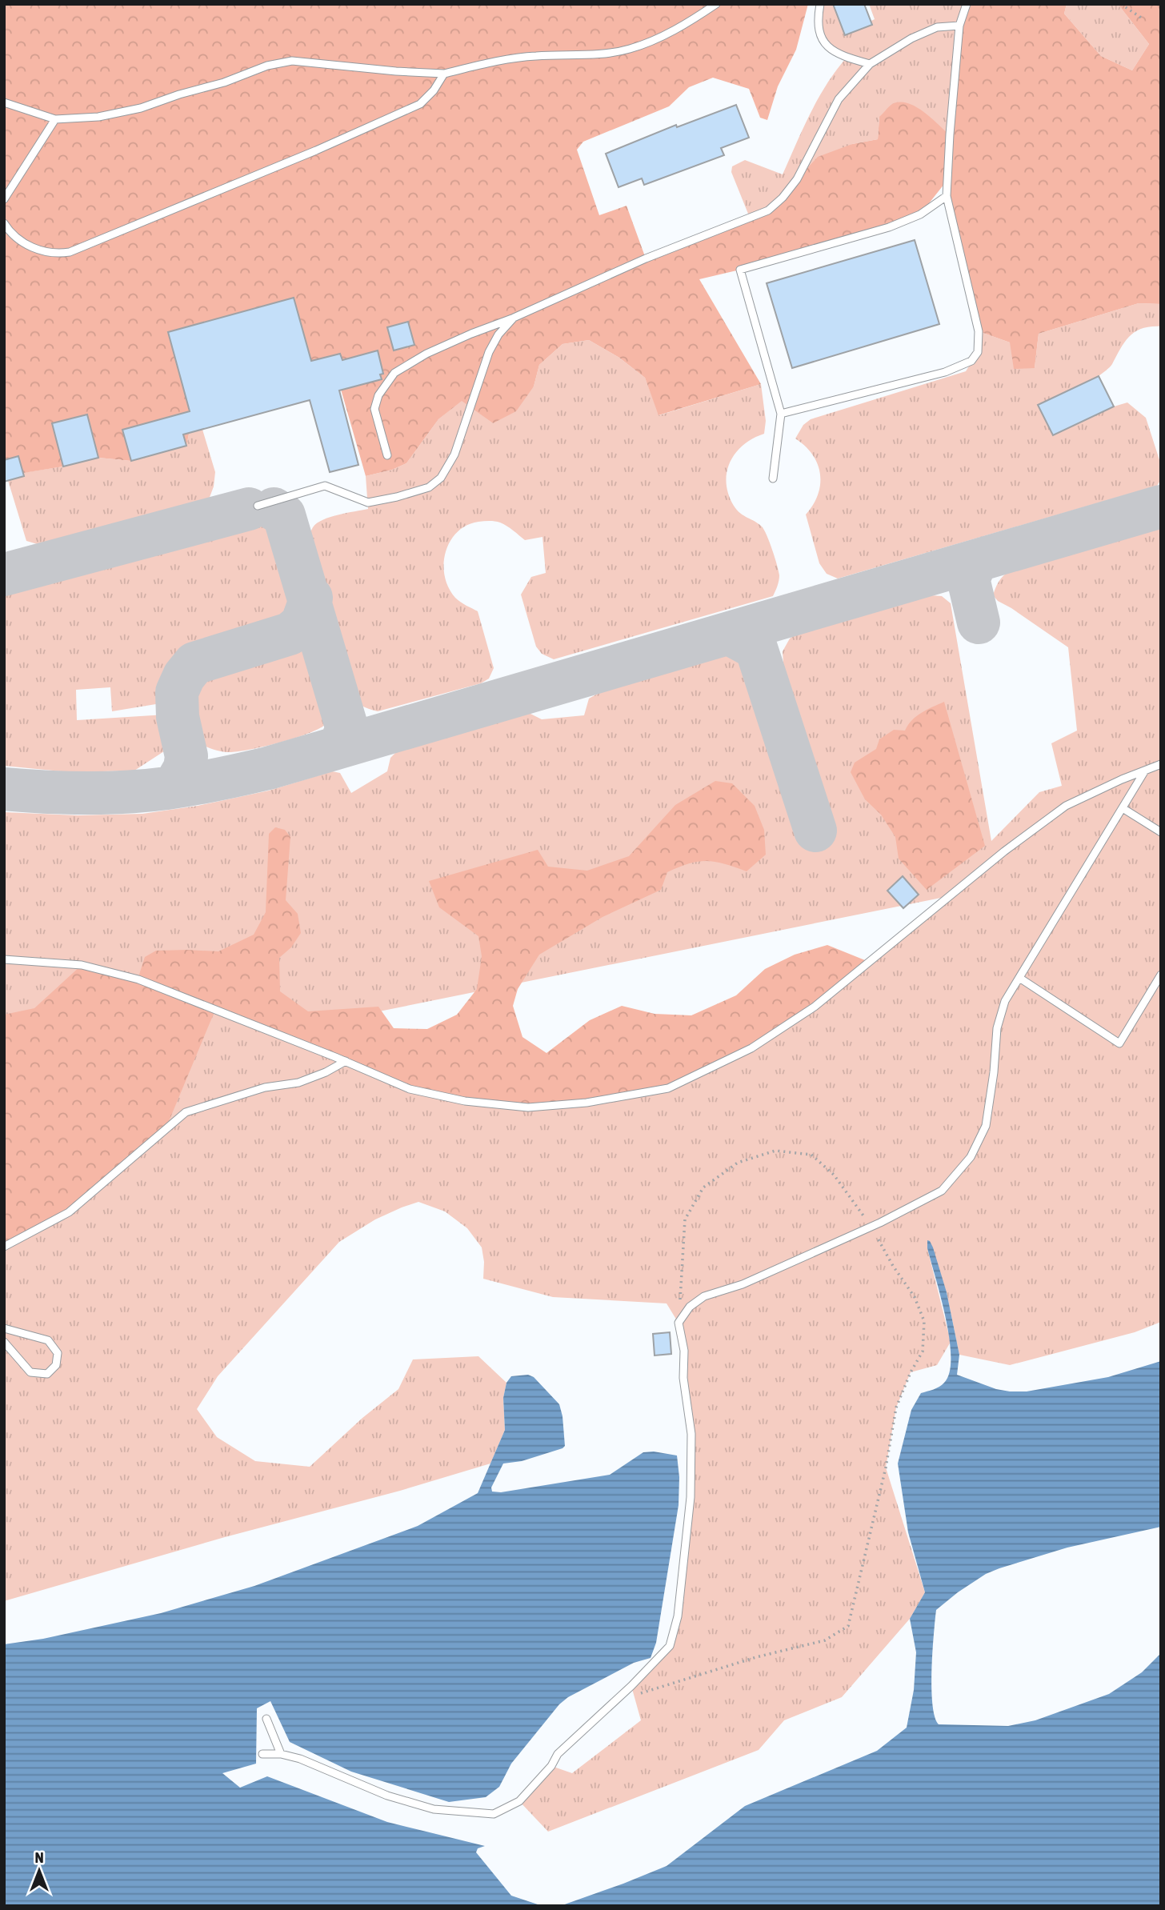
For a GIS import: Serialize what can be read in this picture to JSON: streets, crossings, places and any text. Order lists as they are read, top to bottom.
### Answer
{
  "north": "top"
}
